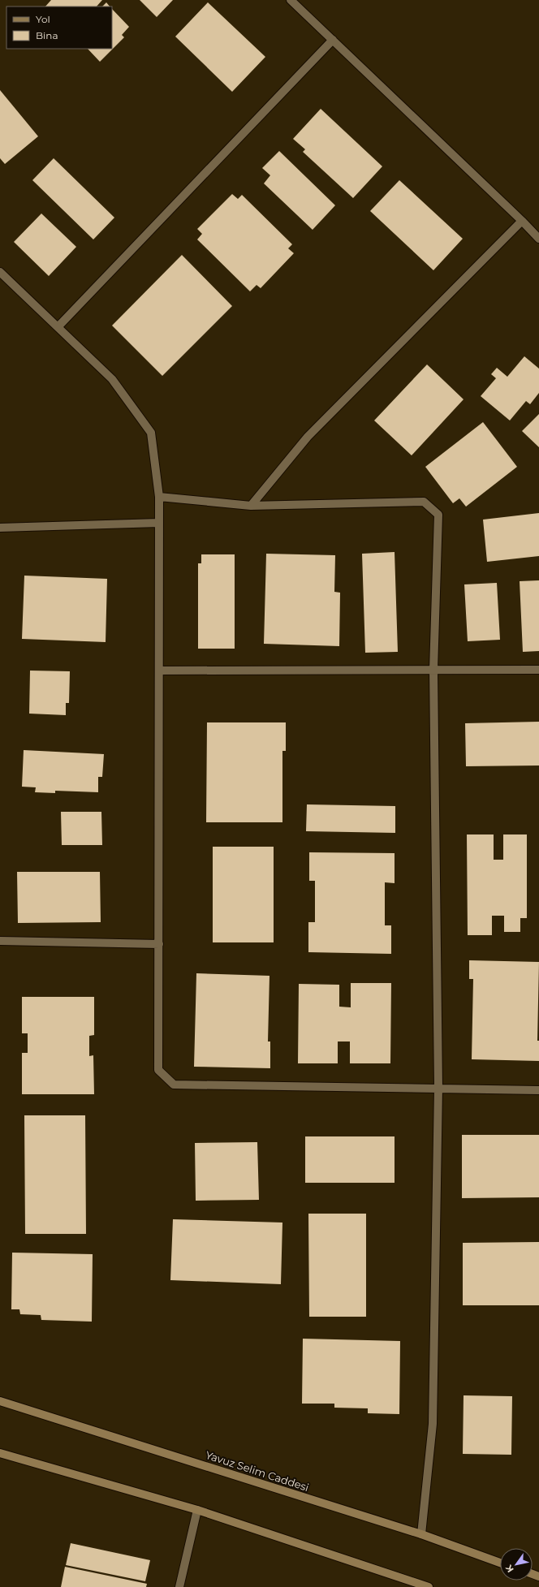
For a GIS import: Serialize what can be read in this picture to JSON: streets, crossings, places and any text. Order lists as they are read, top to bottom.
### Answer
{
  "streets": {
    "main road": ["Yavuz Selim Caddesi"]
  },
  "legend": ["Yol", "Bina"],
  "north": "bottom left"
}
